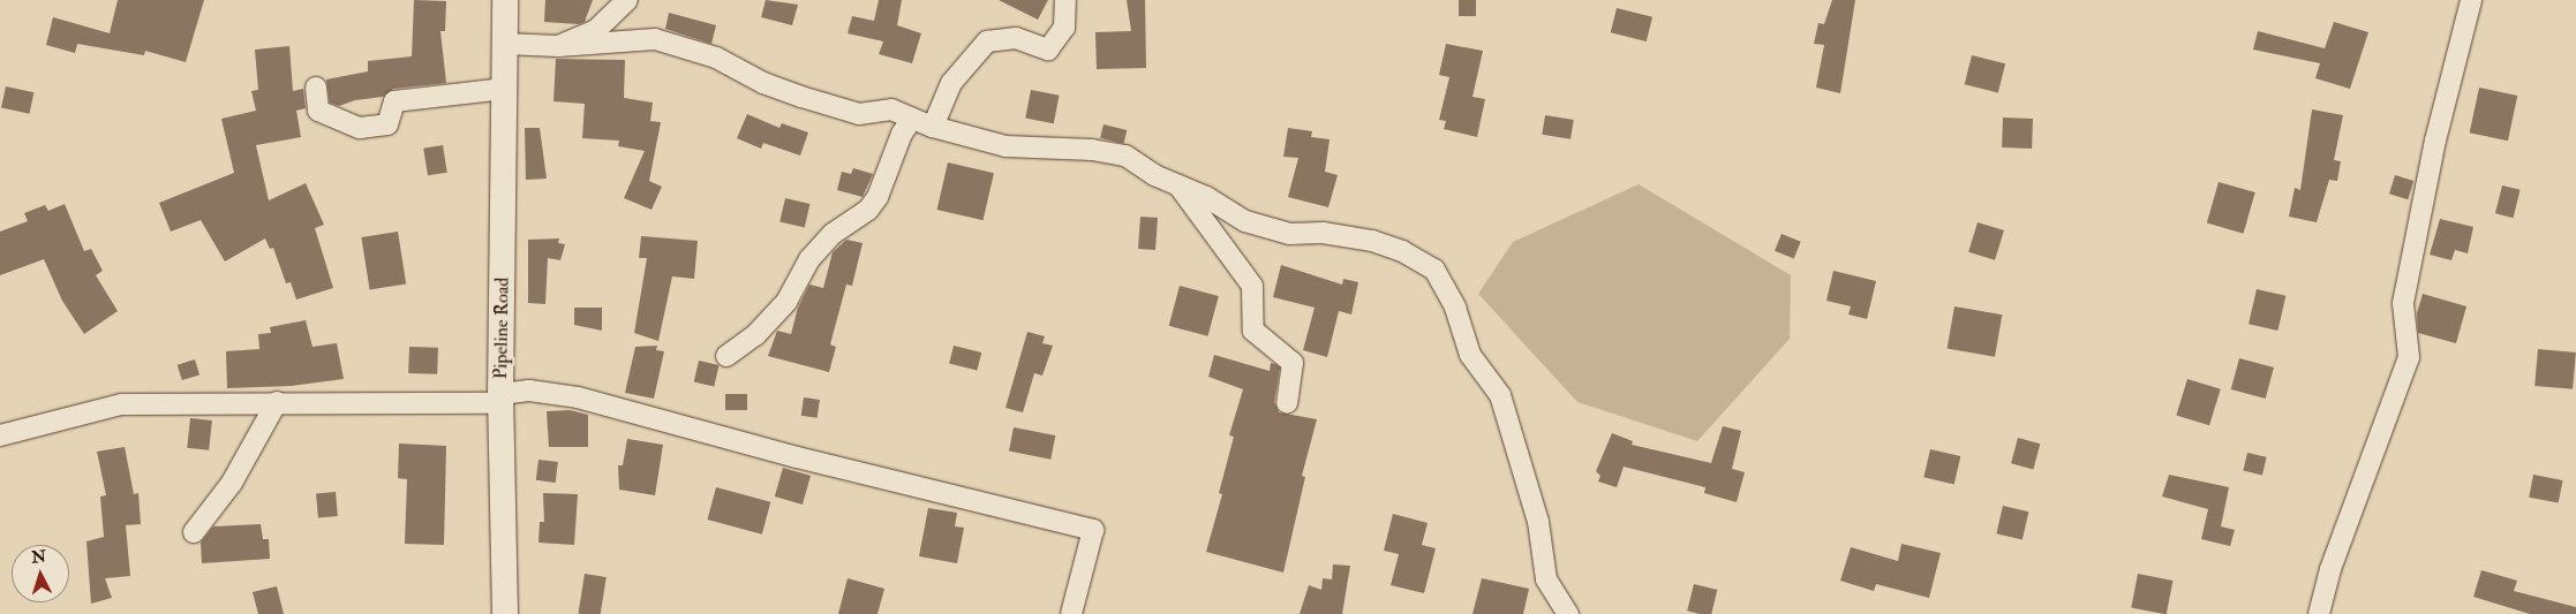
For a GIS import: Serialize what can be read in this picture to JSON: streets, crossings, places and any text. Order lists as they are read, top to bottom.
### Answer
{
  "streets": {
    "street": ["Pipeline Road"]
  },
  "north": "top"
}
